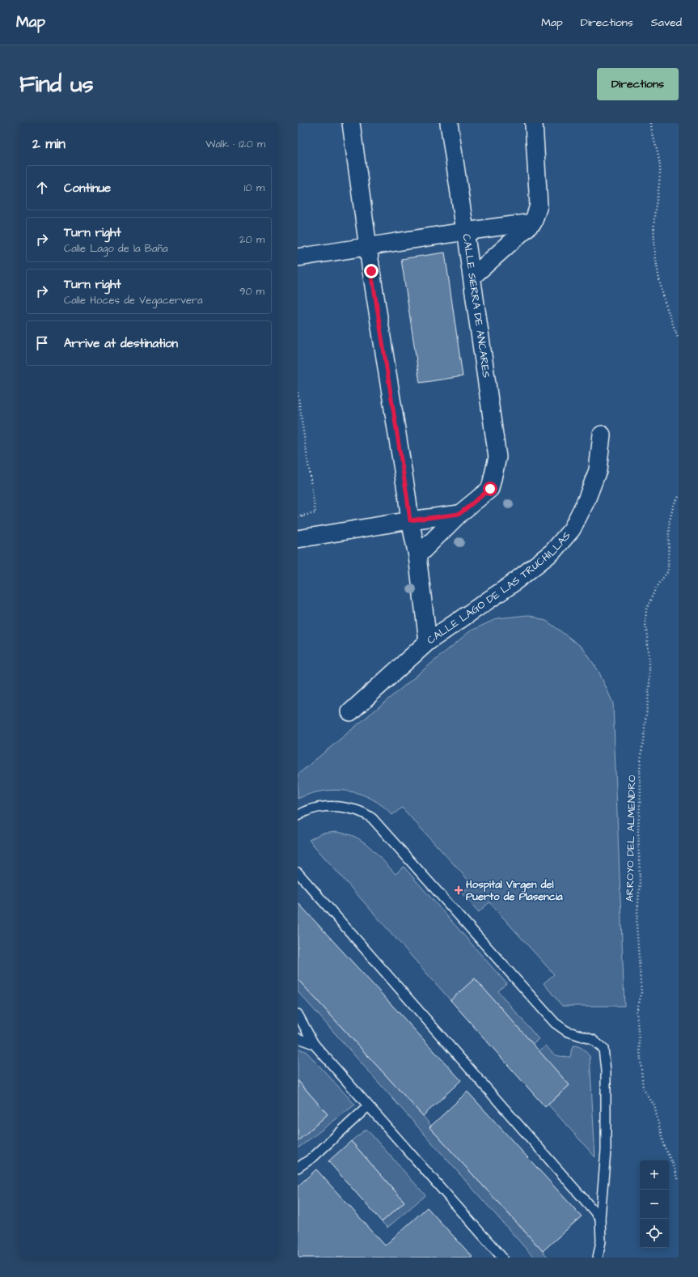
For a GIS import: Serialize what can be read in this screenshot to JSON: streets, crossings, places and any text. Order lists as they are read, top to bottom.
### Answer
{
  "streets": {
    "street": ["CALLE SIERRA DE ANCARES", "CALLE LAGO DE LAS TRUCHILLAS"],
    "path": ["ARROYO DEL ALMENDRO"]
  },
  "places": {
    "health": ["Hospital Virgen del Puerto de Plasencia"]
  },
  "page": {
    "header": "Map",
    "nav": ["Map", "Directions", "Saved"],
    "buttons": "Directions",
    "title": "Find us",
    "heading": ["2 min", "Walk · 120 m"],
    "list": [
      ["Continue", "10 m"],
      ["Turn right", "Calle Lago de la Baña", "20 m"],
      ["Turn right", "Calle Hoces de Vegacervera", "90 m"],
      "Arrive at destination"
    ],
    "map_buttons": ["+", "−"]
  }
}
